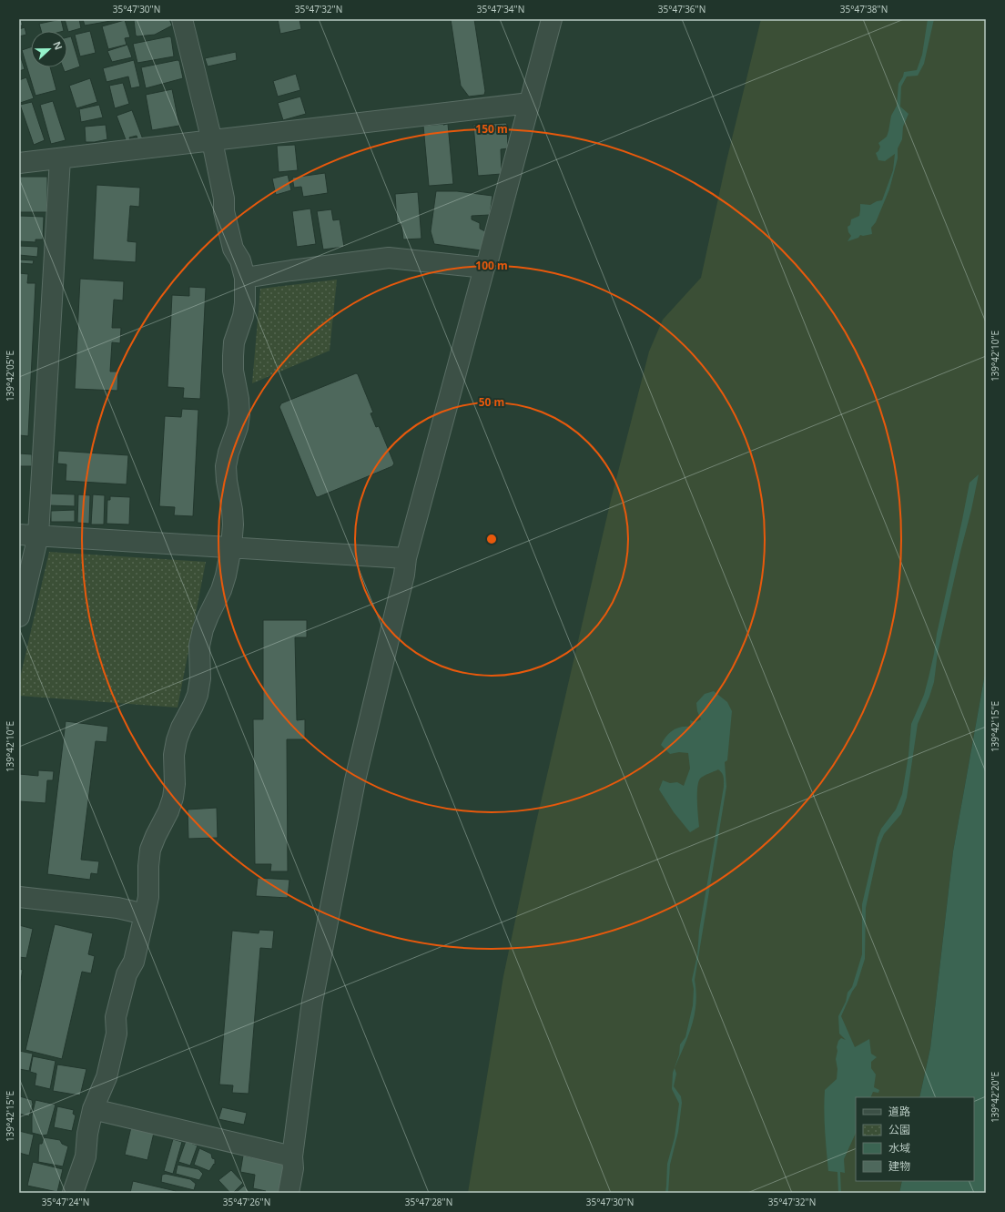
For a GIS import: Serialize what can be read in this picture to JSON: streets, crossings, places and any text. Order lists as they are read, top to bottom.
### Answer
{
  "legend": [
    "道路",
    "公園",
    "水域",
    "建物"
  ],
  "north": "right",
  "coordinates": [
    "35°47'30\"N",
    "35°47'32\"N",
    "35°47'34\"N",
    "35°47'36\"N",
    "35°47'38\"N",
    "139°42'10\"E",
    "139°42'05\"E",
    "139°42'15\"E",
    "139°42'20\"E",
    "35°47'24\"N",
    "35°47'26\"N",
    "35°47'28\"N"
  ],
  "rings": ["150 m", "100 m", "50 m"]
}
